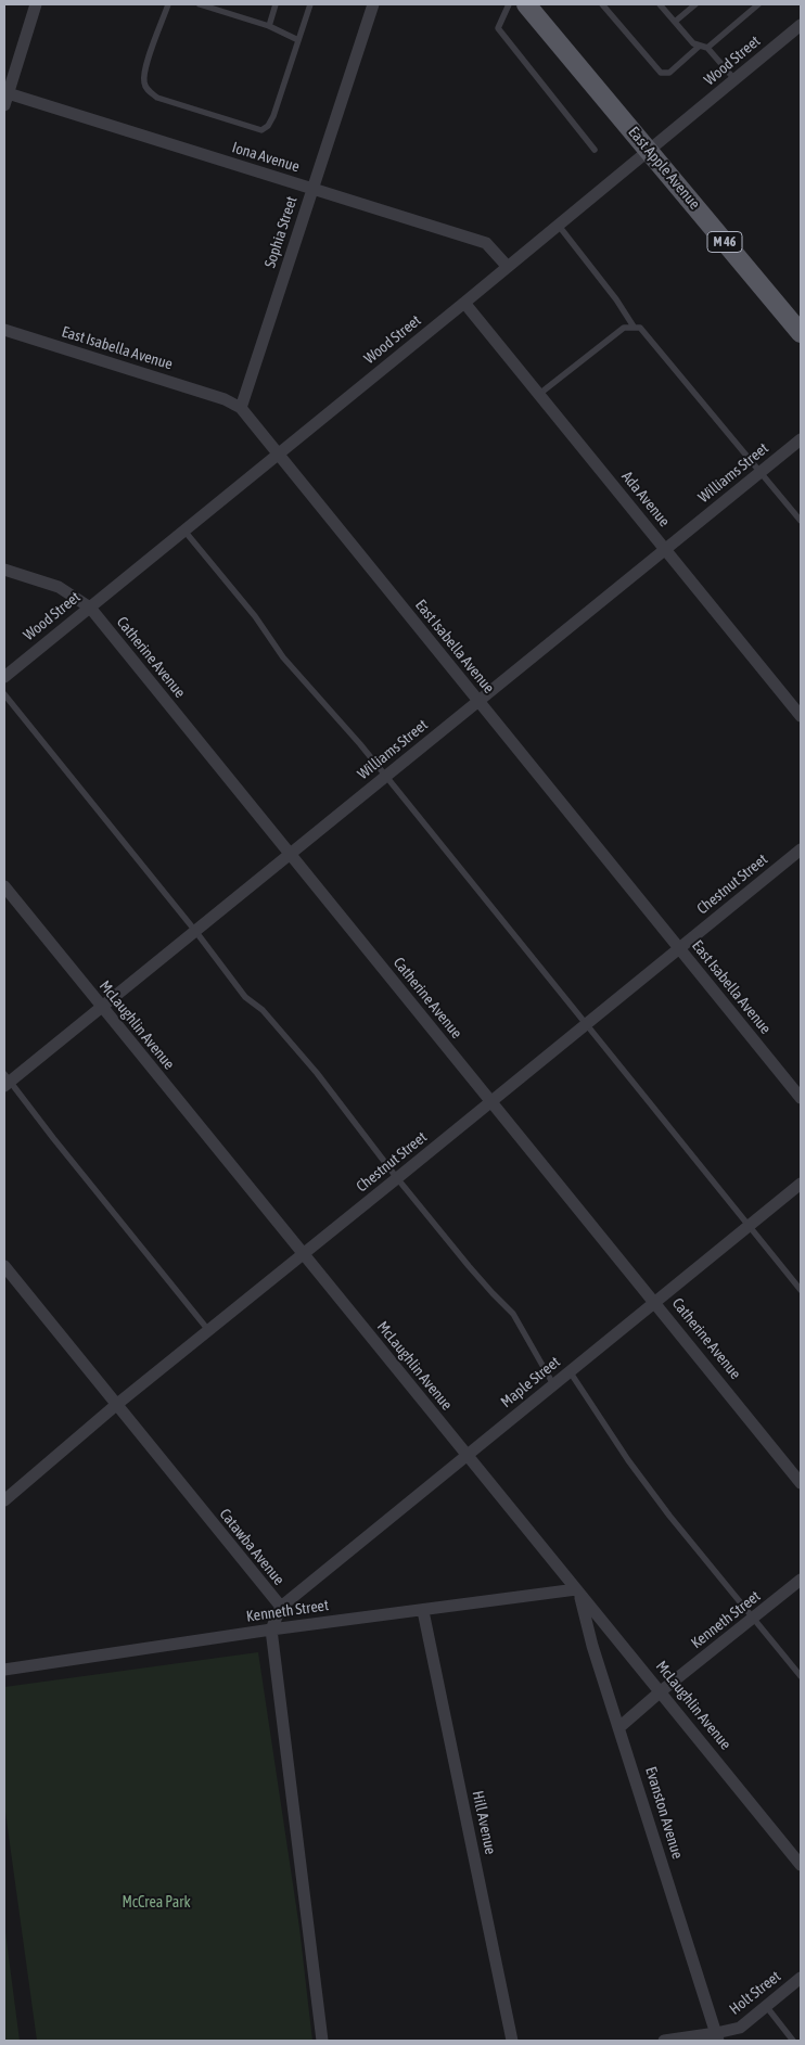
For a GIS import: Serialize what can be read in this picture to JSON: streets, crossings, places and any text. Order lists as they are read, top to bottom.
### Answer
{
  "streets": {
    "main road": ["East Apple Avenue", "M 46"],
    "street": [
      "Wood Street",
      "Iona Avenue",
      "Sophia Street",
      "East Isabella Avenue",
      "Williams Street",
      "Ada Avenue",
      "Catherine Avenue",
      "Chestnut Street",
      "McLaughlin Avenue",
      "Maple Street",
      "Catawba Avenue",
      "Kenneth Street",
      "Evanston Avenue",
      "Hill Avenue",
      "Holt Street"
    ]
  },
  "crossings": [
    ["Wood Street", "Iona Avenue"],
    ["Wood Street", "East Apple Avenue"],
    ["Wood Street", "East Isabella Avenue"],
    ["Wood Street", "Ada Avenue"],
    ["Wood Street", "Catherine Avenue"],
    ["Iona Avenue", "Sophia Street"],
    ["Sophia Street", "East Isabella Avenue"],
    ["East Isabella Avenue", "Williams Street"],
    ["East Isabella Avenue", "Chestnut Street"],
    ["Williams Street", "Ada Avenue"],
    ["Williams Street", "Catherine Avenue"],
    ["Williams Street", "McLaughlin Avenue"],
    ["Catherine Avenue", "Chestnut Street"],
    ["Catherine Avenue", "Maple Street"],
    ["Chestnut Street", "McLaughlin Avenue"],
    ["Chestnut Street", "Catawba Avenue"],
    ["McLaughlin Avenue", "Maple Street"],
    ["McLaughlin Avenue", "Kenneth Street"],
    ["McLaughlin Avenue", "Evanston Avenue"],
    ["Maple Street", "Catawba Avenue"],
    ["Catawba Avenue", "Kenneth Street"],
    ["Kenneth Street", "Evanston Avenue"],
    ["Kenneth Street", "Hill Avenue"],
    ["Evanston Avenue", "Holt Street"]
  ],
  "parks": ["McCrea Park"]
}
